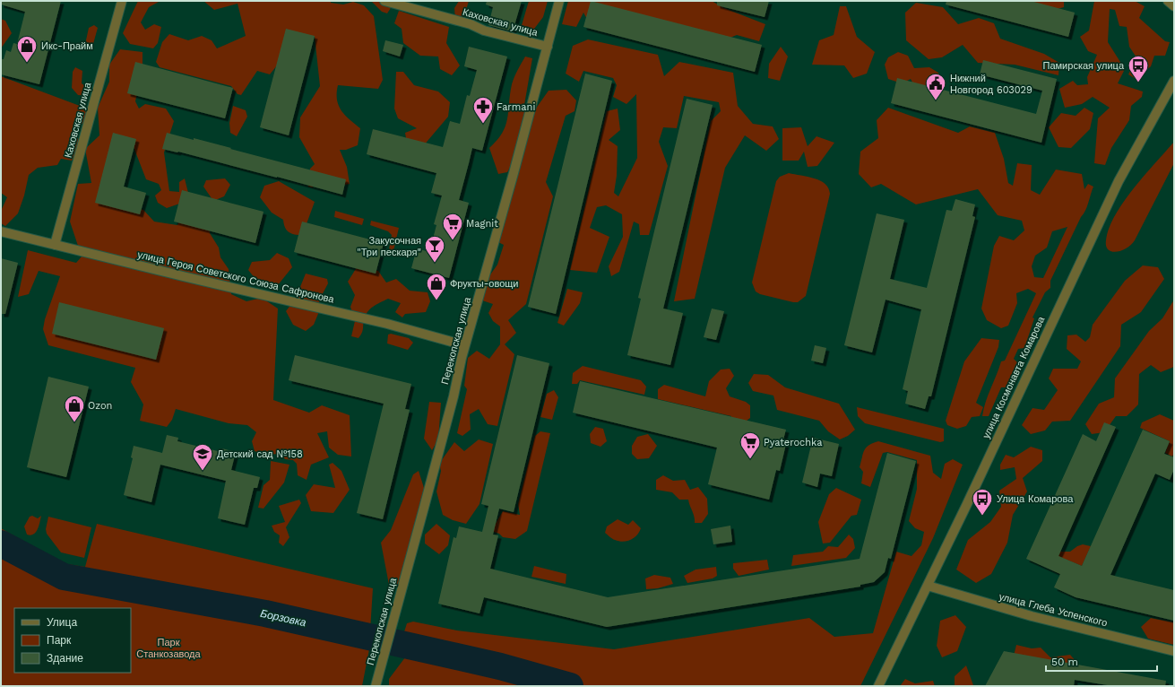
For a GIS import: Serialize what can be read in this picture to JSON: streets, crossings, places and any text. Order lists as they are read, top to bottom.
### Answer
{
  "streets": {
    "street": [
      "Каховская улица",
      "улица Героя Советского Союза Сафронова",
      "Перекопская улица",
      "улица Космонавта Комарова",
      "улица Глеба Успенского"
    ]
  },
  "crossings": [
    ["Каховская улица", "улица Героя Советского Союза Сафронова"],
    ["Каховская улица", "Перекопская улица"],
    ["улица Героя Советского Союза Сафронова", "Перекопская улица"],
    ["улица Космонавта Комарова", "улица Глеба Успенского"]
  ],
  "water": ["Борзовка"],
  "parks": ["Парк Станкозавода"],
  "places": {
    "shop": ["Икс-Прайм", "Фрукты-овощи", "Ozon"],
    "bus stop": ["Памирская улица", "Улица Комарова"],
    "public building": ["Нижний Новгород 603029"],
    "pharmacy": ["Farmani"],
    "supermarket": ["Magnit", "Pyaterochka"],
    "bar": ["Закусочная \"Три пескаря\""],
    "school or university": ["Детский сад №158"]
  },
  "legend": ["Улица", "Парк", "Здание"],
  "scale_bar": "50 m"
}
